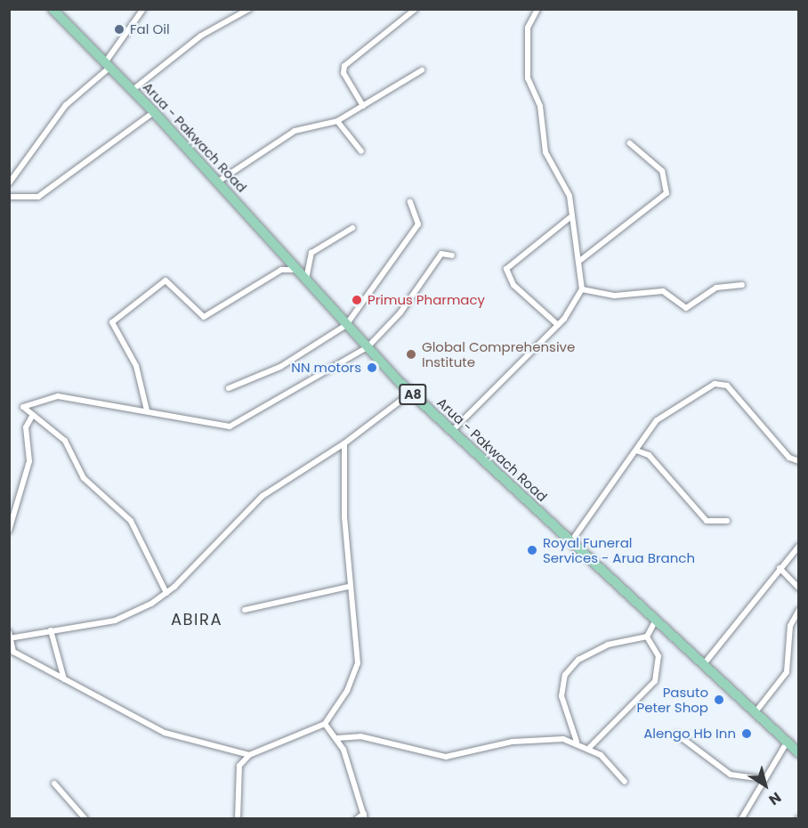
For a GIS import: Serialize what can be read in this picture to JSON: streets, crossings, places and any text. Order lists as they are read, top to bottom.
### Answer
{
  "streets": {
    "main road": ["Arua - Pakwach Road", "A8"]
  },
  "districts": ["ABIRA"],
  "places": [
    "Fal Oil",
    "Primus Pharmacy",
    "Global Comprehensive Institute",
    "NN motors",
    "Royal Funeral Services - Arua Branch",
    "Pasuto Peter Shop",
    "Alengo Hb Inn"
  ],
  "north": "bottom right"
}
